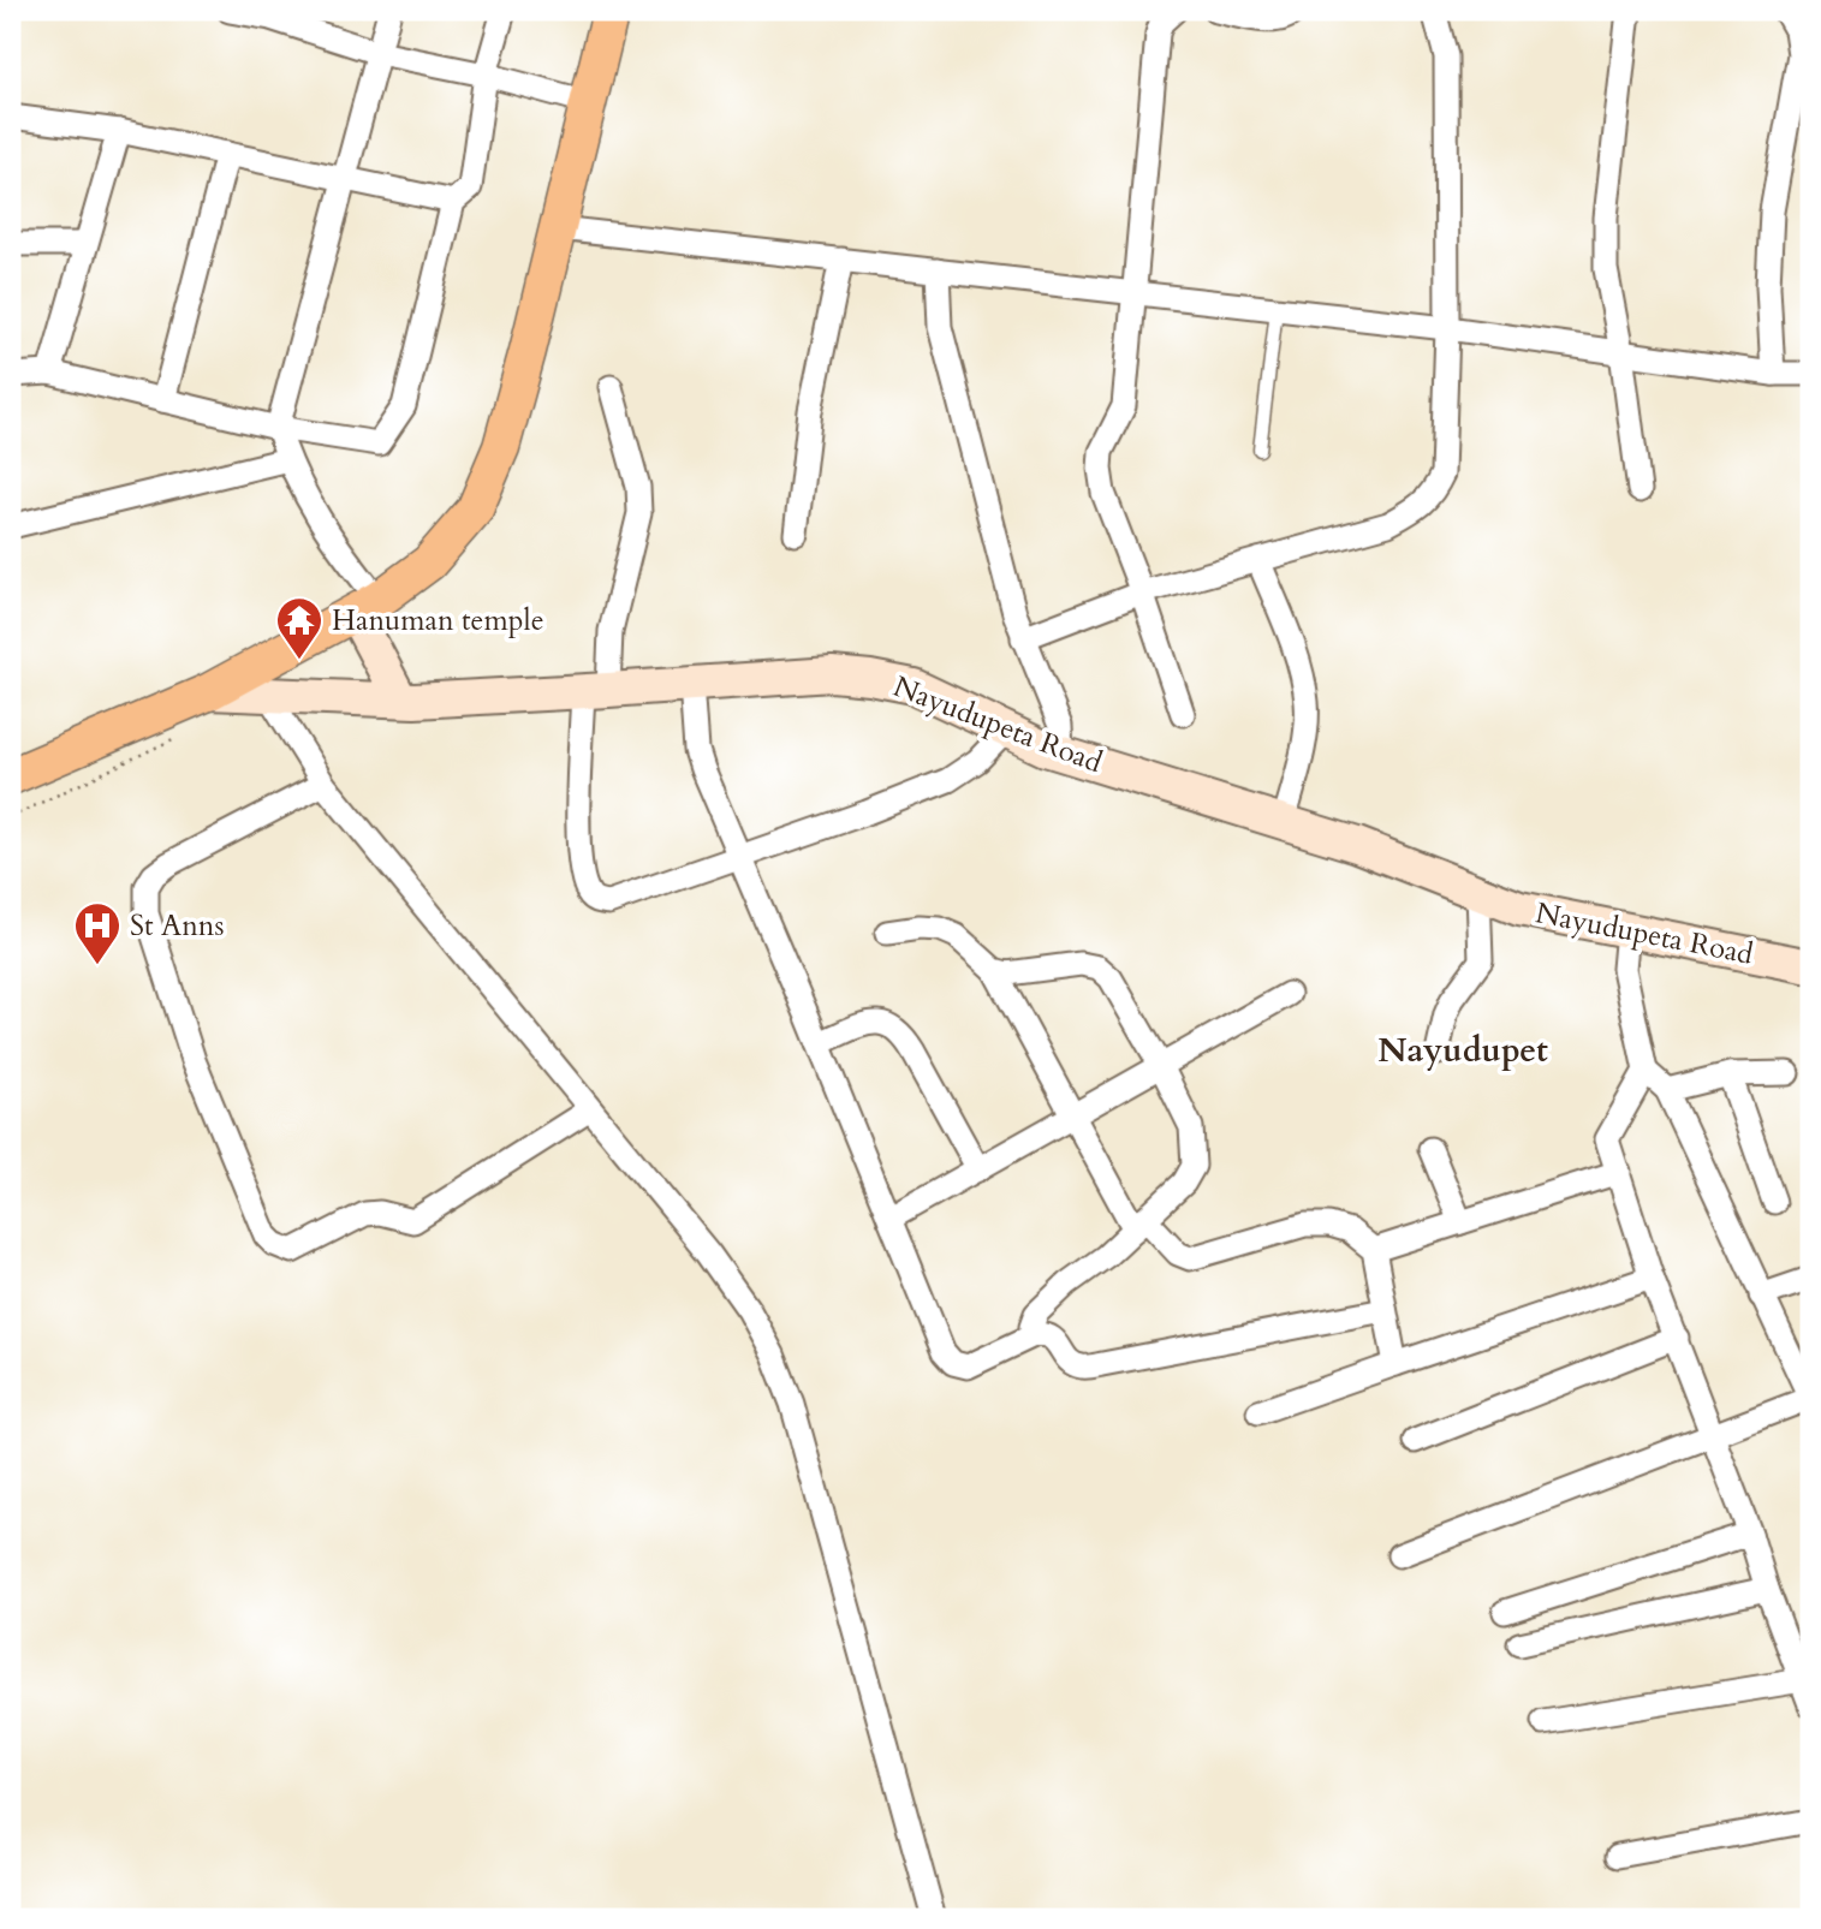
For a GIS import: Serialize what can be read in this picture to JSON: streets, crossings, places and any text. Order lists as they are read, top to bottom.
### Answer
{
  "streets": {
    "street": ["Nayudupeta Road"]
  },
  "districts": ["Nayudupet"],
  "places": {
    "temple": ["Hanuman temple"],
    "hospital": ["St Anns"]
  }
}
